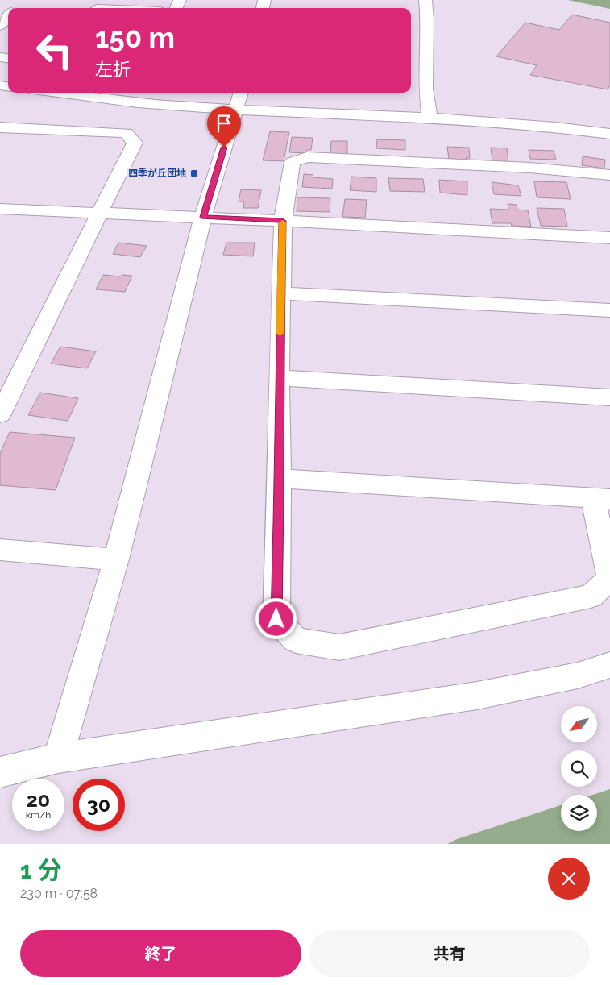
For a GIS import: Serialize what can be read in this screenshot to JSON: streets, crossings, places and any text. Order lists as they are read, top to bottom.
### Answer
{
  "places": {
    "transit": ["四季が丘団地"]
  },
  "north": "bottom left",
  "page": {
    "turn": ["150 m", "左折"],
    "speed": "20 km/h",
    "limit": "30",
    "heading": ["1 分", "230 m · 07:58"],
    "buttons": ["終了", "共有"]
  }
}
